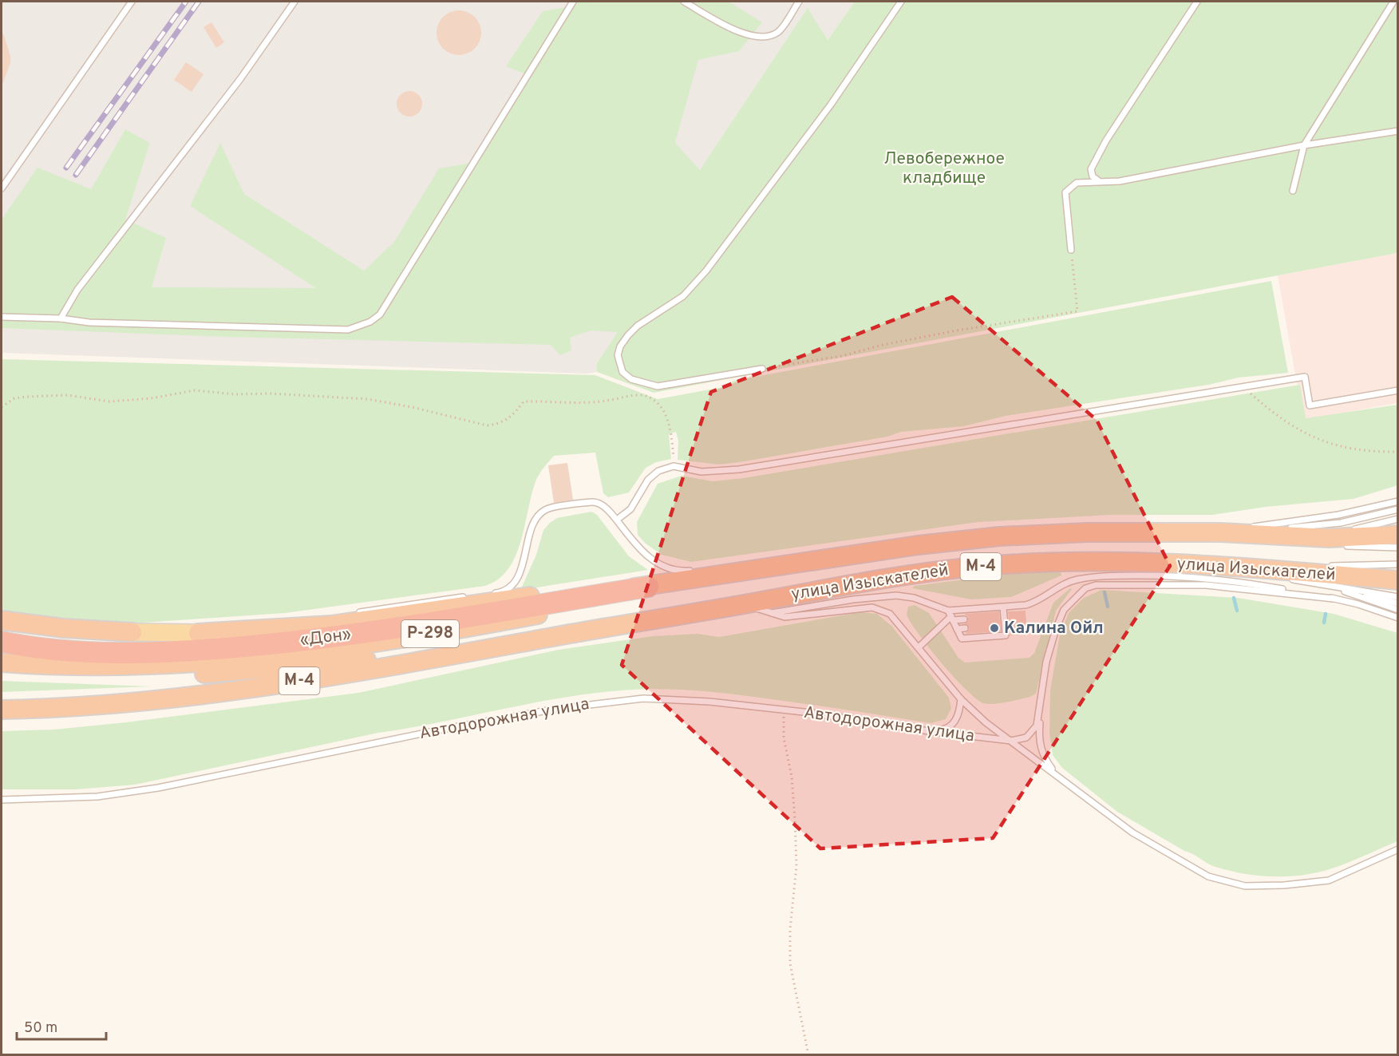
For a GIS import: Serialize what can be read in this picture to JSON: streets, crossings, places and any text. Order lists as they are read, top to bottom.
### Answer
{
  "streets": {
    "highway": [
      "М-4",
      "улица Изыскателей",
      "Р-298",
      "«Дон»"
    ],
    "lane": ["Автодорожная улица"]
  },
  "crossings": [
    ["М-4", "улица Изыскателей"],
    ["М-4", "Р-298"],
    ["улица Изыскателей", "Р-298"],
    ["улица Изыскателей", "«Дон»"],
    ["Р-298", "«Дон»"]
  ],
  "parks": ["Левобережное кладбище"],
  "places": ["Калина Ойл"],
  "scale_bar": "50 m"
}
